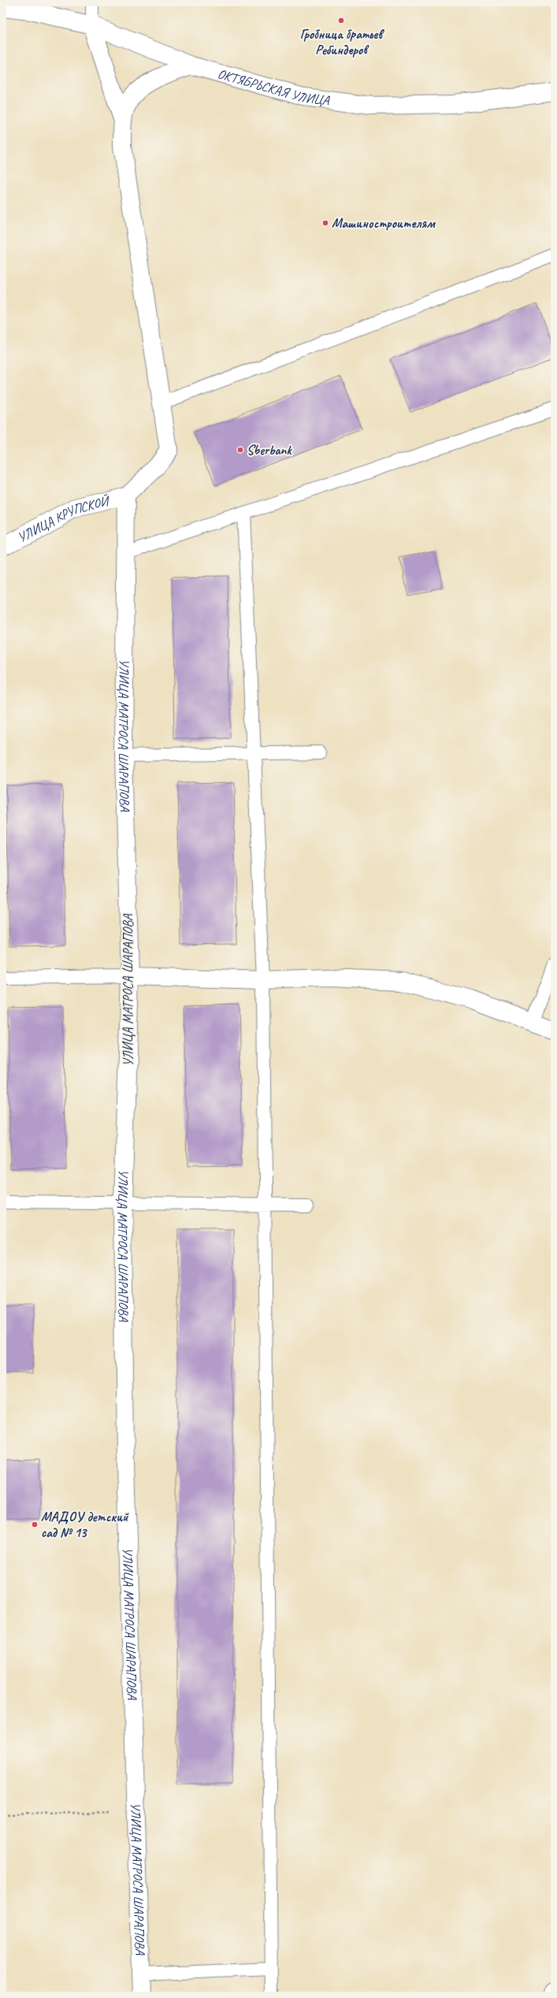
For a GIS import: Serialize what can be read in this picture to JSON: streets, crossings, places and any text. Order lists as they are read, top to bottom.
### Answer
{
  "streets": {
    "street": ["ОКТЯБРЬСКАЯ УЛИЦА", "УЛИЦА КРУПСКОЙ", "УЛИЦА МАТРОСА ШАРАПОВА"]
  },
  "crossings": [
    ["УЛИЦА КРУПСКОЙ", "УЛИЦА МАТРОСА ШАРАПОВА"]
  ],
  "places": [
    "Гробница братьев Ребиндеров",
    "Машиностроителям",
    "Sberbank",
    "МАДОУ детский сад № 13"
  ]
}
